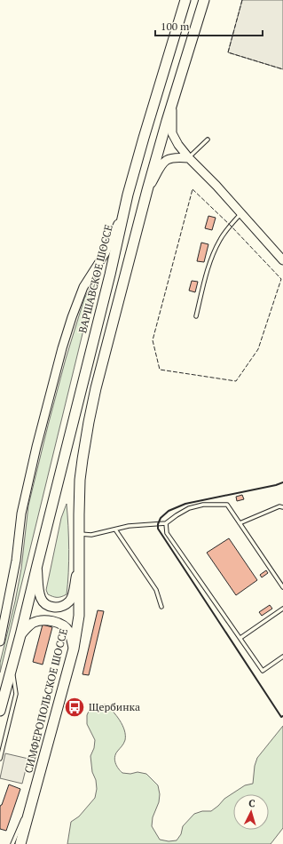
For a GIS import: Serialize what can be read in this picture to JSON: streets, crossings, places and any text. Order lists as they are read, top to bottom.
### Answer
{
  "streets": {
    "main road": ["ВАРШАВСКОЕ ШОССЕ", "СИМФЕРОПОЛЬСКОЕ ШОССЕ"]
  },
  "places": {
    "bus stop": ["Щербинка"]
  },
  "scale_bar": "100 m",
  "north": "top"
}
